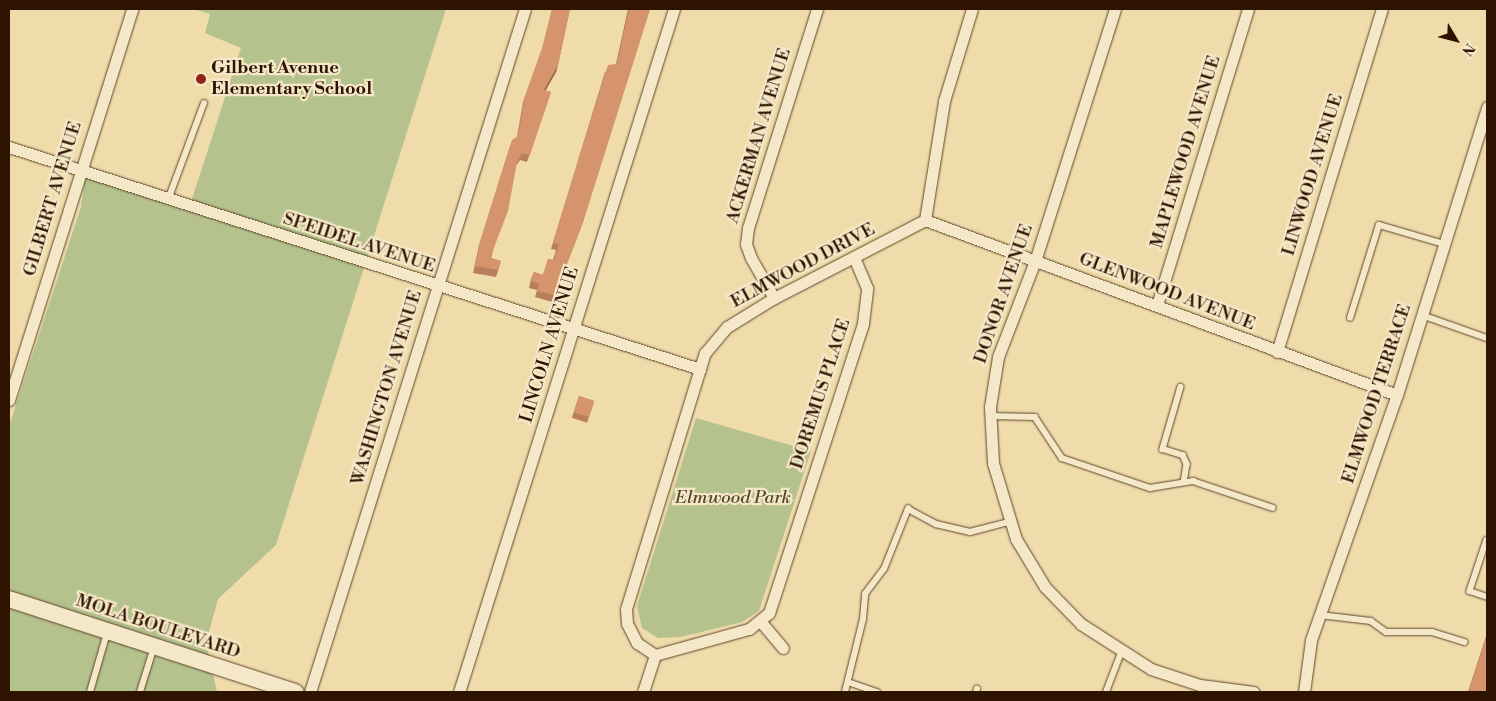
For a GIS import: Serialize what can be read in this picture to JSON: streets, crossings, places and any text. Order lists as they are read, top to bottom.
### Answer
{
  "streets": {
    "street": [
      "ACKERMAN AVENUE",
      "MAPLEWOOD AVENUE",
      "LINWOOD AVENUE",
      "GILBERT AVENUE",
      "SPEIDEL AVENUE",
      "ELMWOOD DRIVE",
      "GLENWOOD AVENUE",
      "DONOR AVENUE",
      "LINCOLN AVENUE",
      "WASHINGTON AVENUE",
      "DOREMUS PLACE",
      "ELMWOOD TERRACE",
      "MOLA BOULEVARD"
    ]
  },
  "crossings": [
    ["ACKERMAN AVENUE", "ELMWOOD DRIVE"],
    ["MAPLEWOOD AVENUE", "GLENWOOD AVENUE"],
    ["LINWOOD AVENUE", "GLENWOOD AVENUE"],
    ["GILBERT AVENUE", "SPEIDEL AVENUE"],
    ["SPEIDEL AVENUE", "ELMWOOD DRIVE"],
    ["SPEIDEL AVENUE", "LINCOLN AVENUE"],
    ["SPEIDEL AVENUE", "WASHINGTON AVENUE"],
    ["ELMWOOD DRIVE", "GLENWOOD AVENUE"],
    ["ELMWOOD DRIVE", "DOREMUS PLACE"],
    ["GLENWOOD AVENUE", "DONOR AVENUE"],
    ["GLENWOOD AVENUE", "ELMWOOD TERRACE"]
  ],
  "parks": ["Elmwood Park"],
  "places": ["Gilbert Avenue Elementary School"],
  "north": "bottom right"
}
